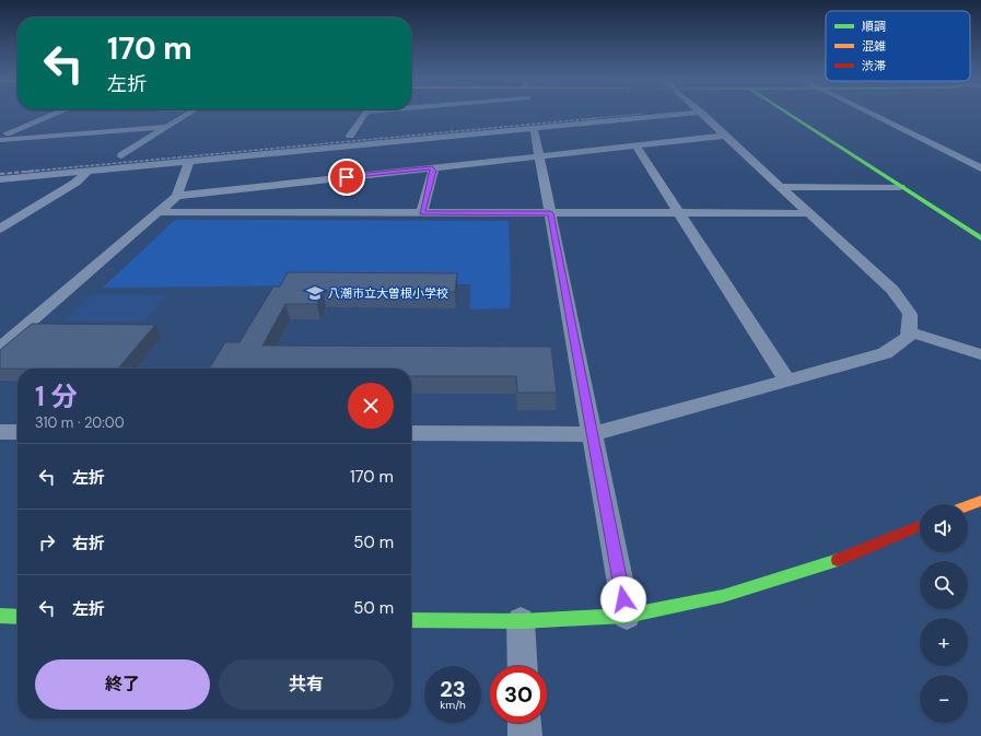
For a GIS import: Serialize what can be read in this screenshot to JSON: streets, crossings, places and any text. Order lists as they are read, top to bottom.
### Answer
{
  "places": {
    "school or university": ["八潮市立大曽根小学校"]
  },
  "legend": ["順調", "混雑", "渋滞"],
  "page": {
    "turn": ["170 m", "左折"],
    "heading": ["1 分", "310 m · 20:00"],
    "list": [
      {
        "name": "左折",
        "value": "170 m"
      },
      {
        "name": "右折",
        "value": "50 m"
      },
      {
        "name": "左折",
        "value": "50 m"
      }
    ],
    "map_buttons": ["+", "−"],
    "buttons": ["終了", "共有"],
    "speed": "23 km/h",
    "limit": "30"
  }
}
